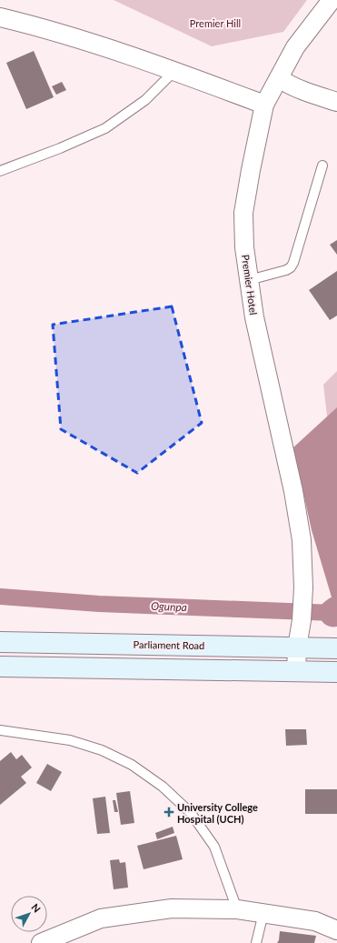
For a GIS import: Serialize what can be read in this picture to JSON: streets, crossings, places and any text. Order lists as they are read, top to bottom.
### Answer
{
  "streets": {
    "main road": ["Parliament Road"],
    "street": ["Premier Hotel"]
  },
  "crossings": [
    ["Premier Hotel", "Parliament Road"]
  ],
  "water": ["Ogunpa"],
  "parks": ["Premier Hill"],
  "places": {
    "health": ["University College Hospital (UCH)"]
  },
  "north": "top right"
}
